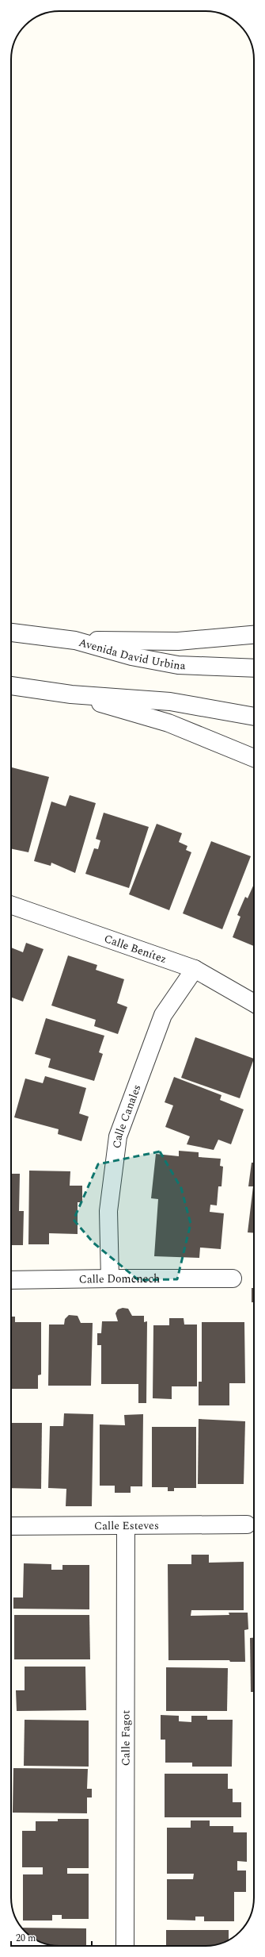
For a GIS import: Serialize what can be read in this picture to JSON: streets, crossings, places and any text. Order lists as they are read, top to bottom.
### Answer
{
  "streets": {
    "street": [
      "Avenida David Urbina",
      "Calle Benítez",
      "Calle Canales",
      "Calle Domenech",
      "Calle Esteves",
      "Calle Fagot"
    ]
  },
  "crossings": [
    ["Calle Benítez", "Calle Canales"],
    ["Calle Canales", "Calle Domenech"],
    ["Calle Esteves", "Calle Fagot"]
  ],
  "scale_bar": "20 m"
}
